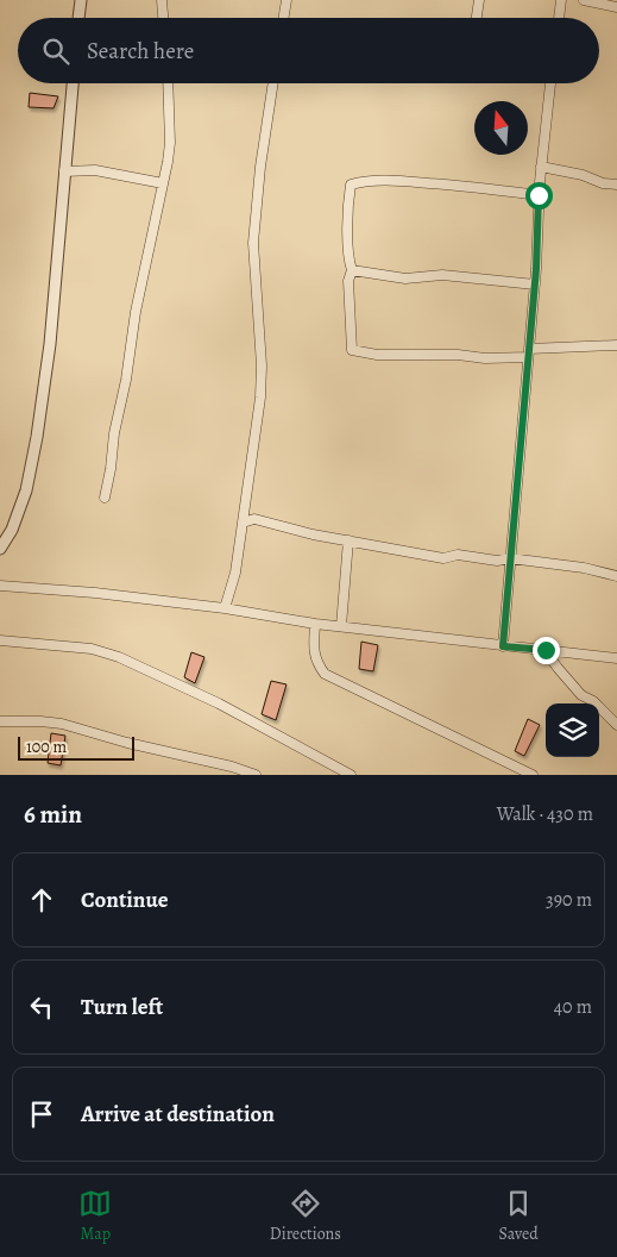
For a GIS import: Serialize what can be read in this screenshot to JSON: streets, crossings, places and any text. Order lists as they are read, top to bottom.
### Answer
{
  "scale_bar": "100 m",
  "north": "top",
  "page": {
    "search": "Search here",
    "scale": "100 m",
    "heading": ["6 min", "Walk · 430 m"],
    "list": [
      ["Continue", "390 m"],
      ["Turn left", "40 m"],
      "Arrive at destination"
    ],
    "nav": ["Map", "Directions", "Saved"]
  }
}
